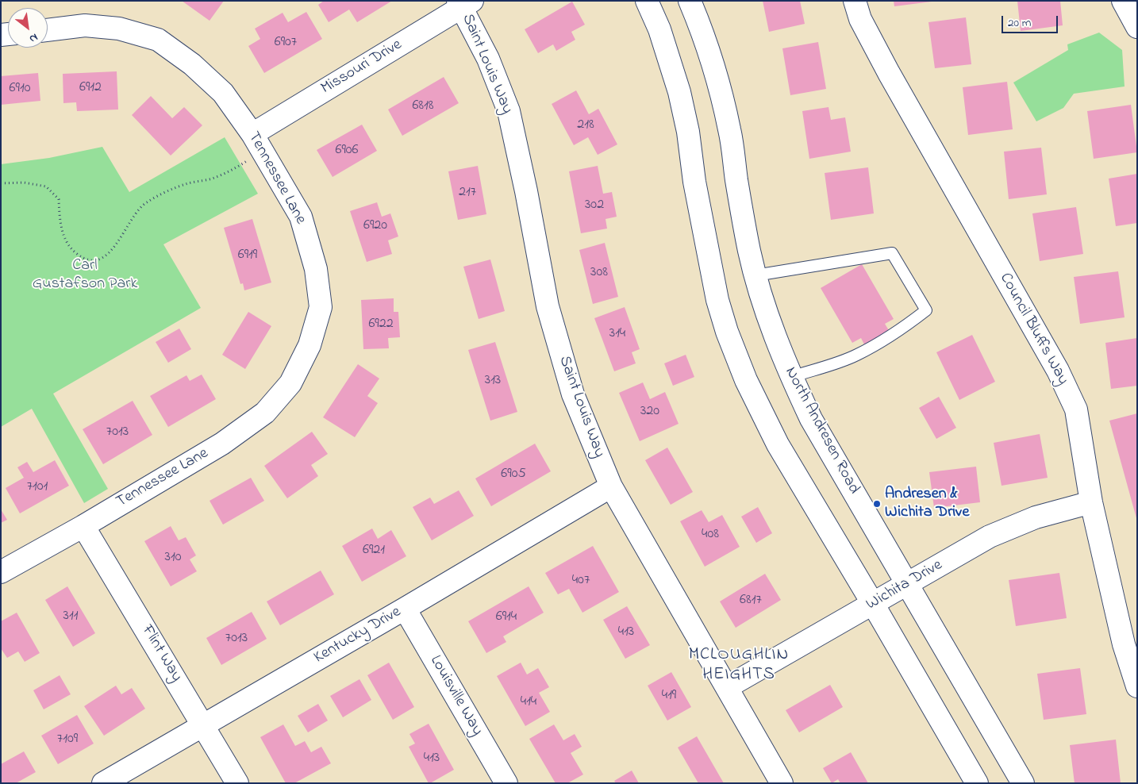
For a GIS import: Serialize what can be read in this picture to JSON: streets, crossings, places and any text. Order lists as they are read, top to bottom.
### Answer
{
  "streets": {
    "street": [
      "Saint Louis Way",
      "Missouri Drive",
      "Tennessee Lane",
      "Council Bluffs Way",
      "North Andresen Road",
      "Wichita Drive",
      "Kentucky Drive",
      "Flint Way",
      "Louisville Way"
    ]
  },
  "crossings": [
    ["Saint Louis Way", "Missouri Drive"],
    ["Saint Louis Way", "Wichita Drive"],
    ["Saint Louis Way", "Kentucky Drive"],
    ["Missouri Drive", "Tennessee Lane"],
    ["Tennessee Lane", "Flint Way"],
    ["Council Bluffs Way", "Wichita Drive"],
    ["North Andresen Road", "Wichita Drive"],
    ["Kentucky Drive", "Flint Way"],
    ["Kentucky Drive", "Louisville Way"]
  ],
  "districts": ["MCLOUGHLIN HEIGHTS"],
  "parks": ["Carl Gustafson Park"],
  "places": ["Andresen & Wichita Drive"],
  "house_numbers": [
    "6907",
    "6912",
    "6910",
    "6818",
    "218",
    "6906",
    "217",
    "302",
    "6920",
    "6919",
    "308",
    "6922",
    "314",
    "313",
    "320",
    "7013",
    "6905",
    "7101",
    "408",
    "6921",
    "310",
    "407",
    "6817",
    "311",
    "6914",
    "413",
    "7013",
    "419",
    "414",
    "7109",
    "413"
  ],
  "scale_bar": "20 m",
  "north": "bottom right"
}
